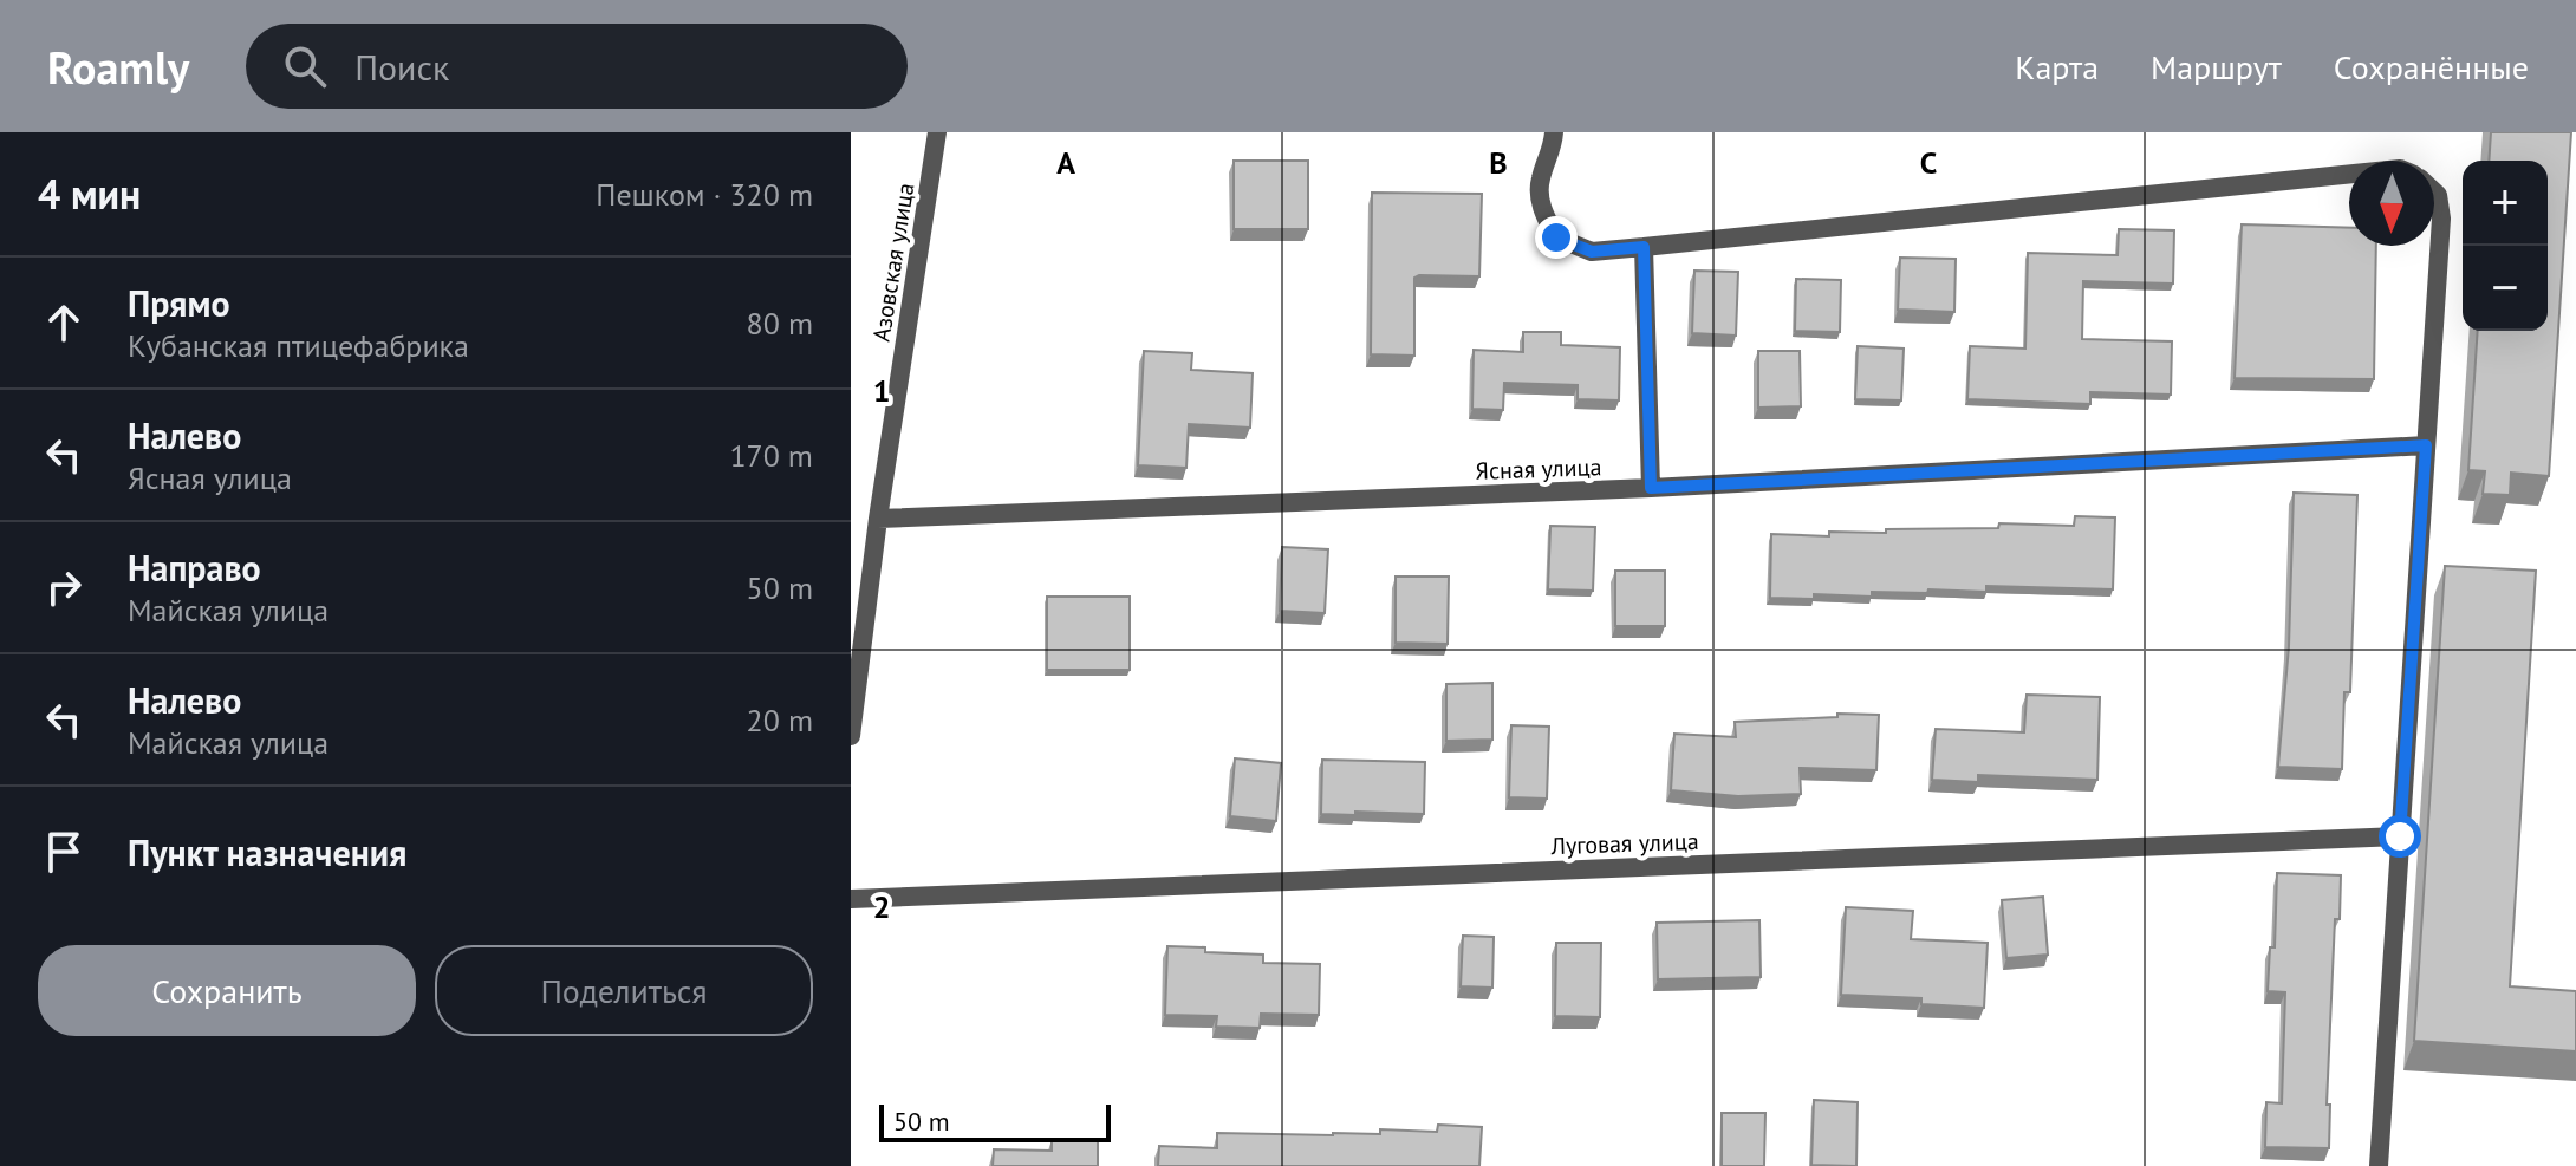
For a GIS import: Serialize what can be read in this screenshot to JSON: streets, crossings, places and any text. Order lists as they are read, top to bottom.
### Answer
{
  "streets": {
    "street": ["Азовская улица", "Ясная улица", "Луговая улица"]
  },
  "crossings": [
    ["Азовская улица", "Ясная улица"]
  ],
  "scale_bar": "50 m",
  "north": "bottom",
  "page": {
    "header": "Roamly",
    "search": "Поиск",
    "nav": ["Карта", "Маршрут", "Сохранённые"],
    "heading": ["4 мин", "Пешком · 320 m"],
    "map_buttons": ["+", "−"],
    "list": [
      ["Прямо", "Кубанская птицефабрика", "80 m"],
      ["Налево", "Ясная улица", "170 m"],
      ["Направо", "Майская улица", "50 m"],
      ["Налево", "Майская улица", "20 m"],
      "Пункт назначения"
    ],
    "buttons": ["Сохранить", "Поделиться"],
    "scale": "50 m"
  },
  "grid": {
    "columns": ["A", "B", "C"],
    "rows": ["1", "2"]
  }
}
